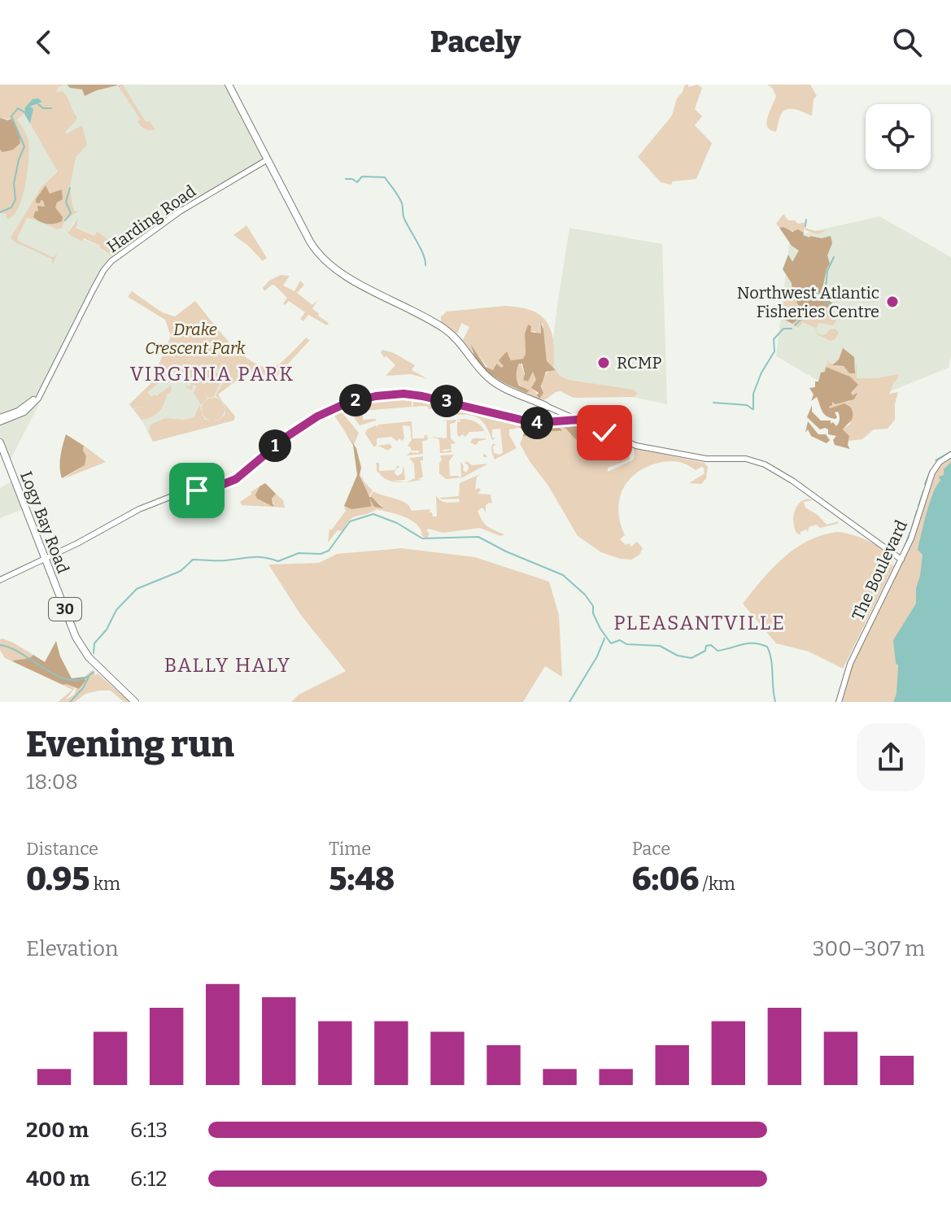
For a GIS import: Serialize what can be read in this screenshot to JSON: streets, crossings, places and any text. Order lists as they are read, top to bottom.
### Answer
{
  "streets": {
    "main road": ["Logy Bay Road", "30"],
    "street": ["Harding Road", "The Boulevard"]
  },
  "districts": ["VIRGINIA PARK", "PLEASANTVILLE", "BALLY HALY"],
  "parks": ["Drake Crescent Park"],
  "places": ["Northwest Atlantic Fisheries Centre", "RCMP"],
  "page": {
    "header": "Pacely",
    "pins": [
      "2",
      "3",
      "4",
      "1"
    ],
    "heading": ["Evening run", "18:08"],
    "stats": [
      ["Distance", "0.95 km"],
      ["Time", "5:48"],
      ["Pace", "6:06 /km"]
    ],
    "chart": ["Elevation", "300–307 m"],
    "list": [
      {
        "name": "200 m",
        "note": "6:13"
      },
      {
        "name": "400 m",
        "note": "6:12"
      }
    ]
  }
}
